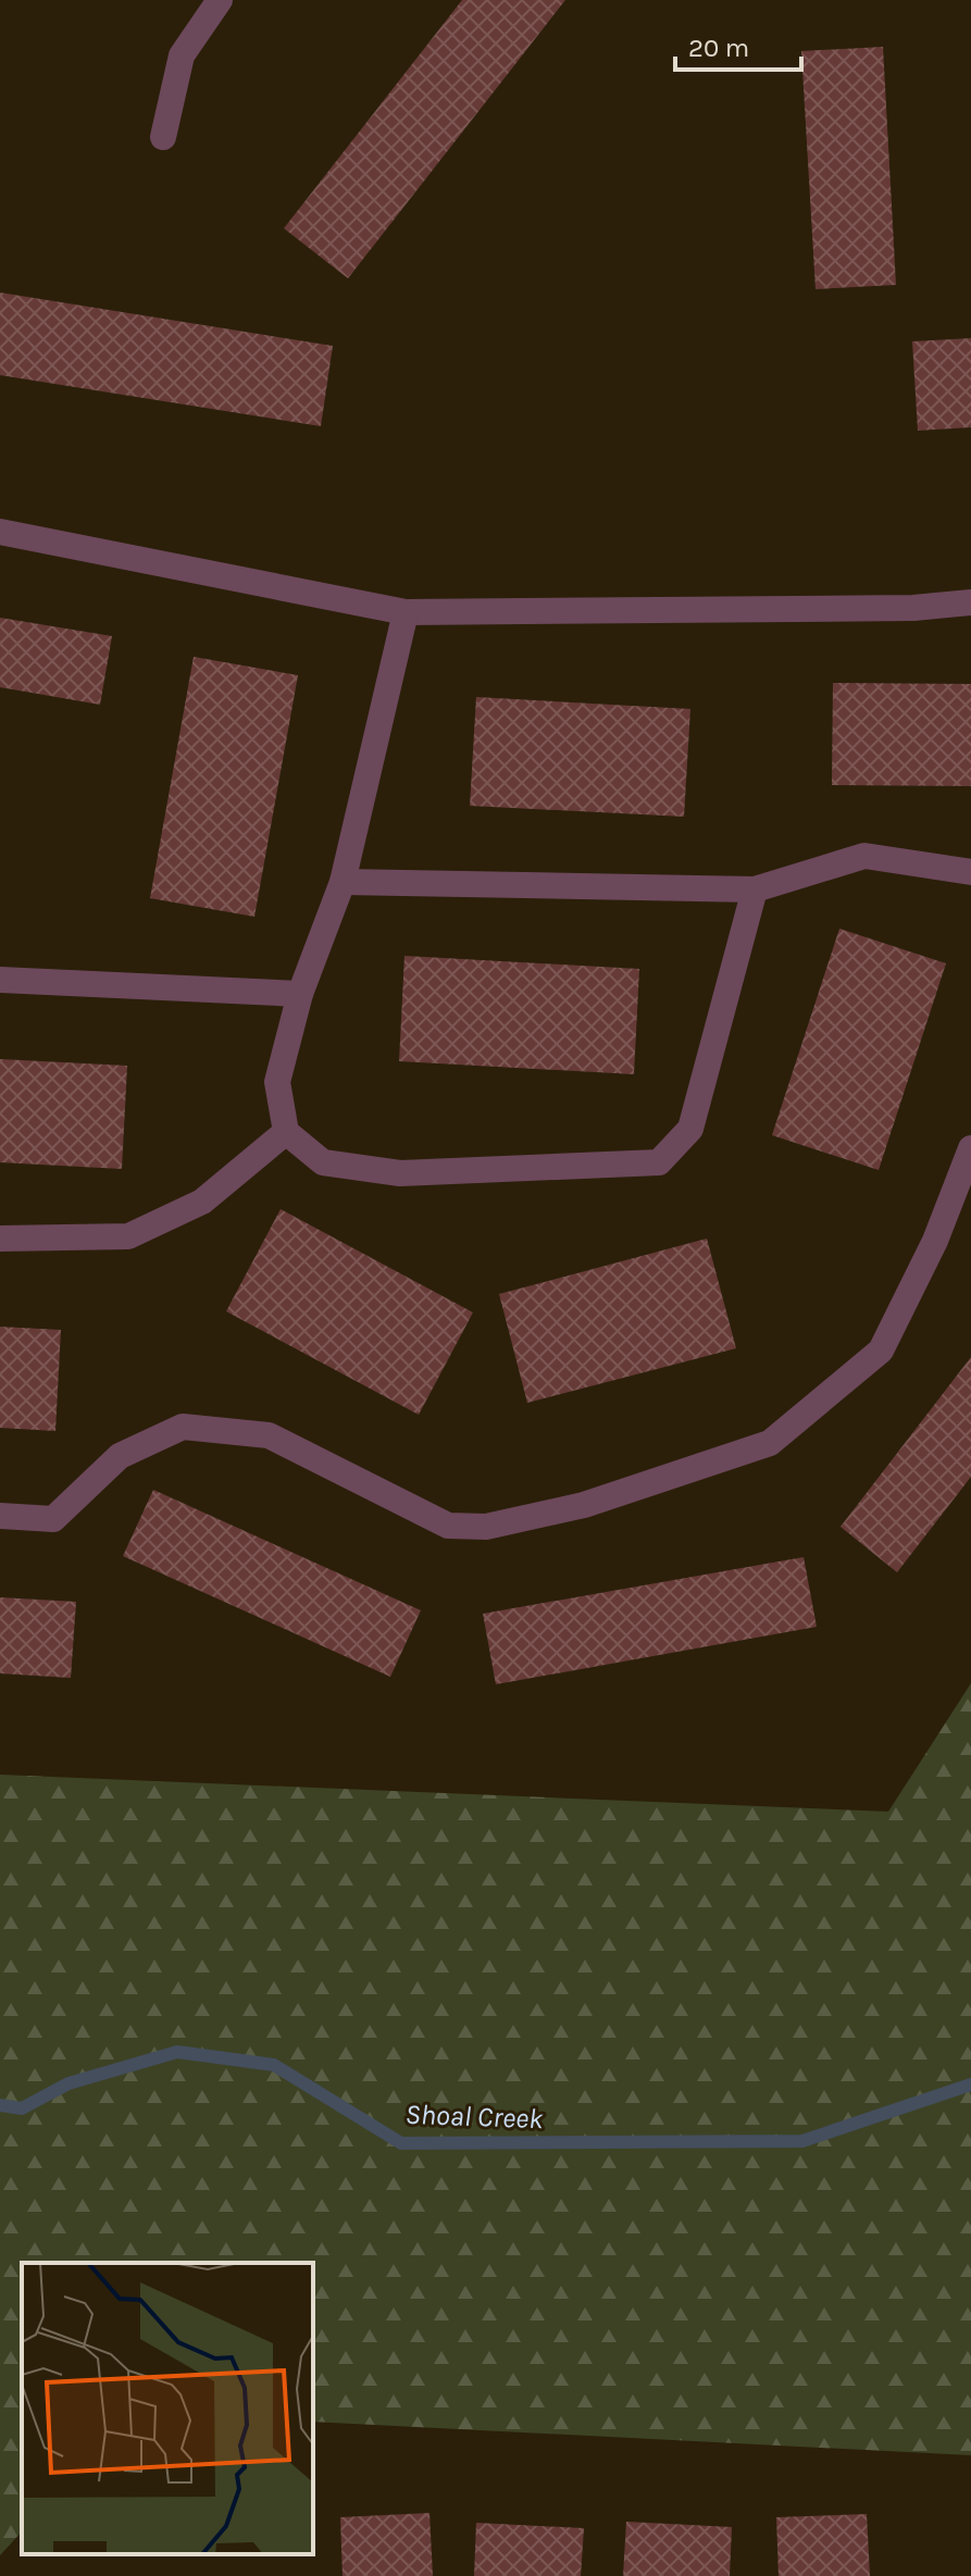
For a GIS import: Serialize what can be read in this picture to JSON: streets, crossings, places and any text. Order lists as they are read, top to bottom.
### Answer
{
  "water": ["Shoal Creek"],
  "scale_bar": "20 m"
}
